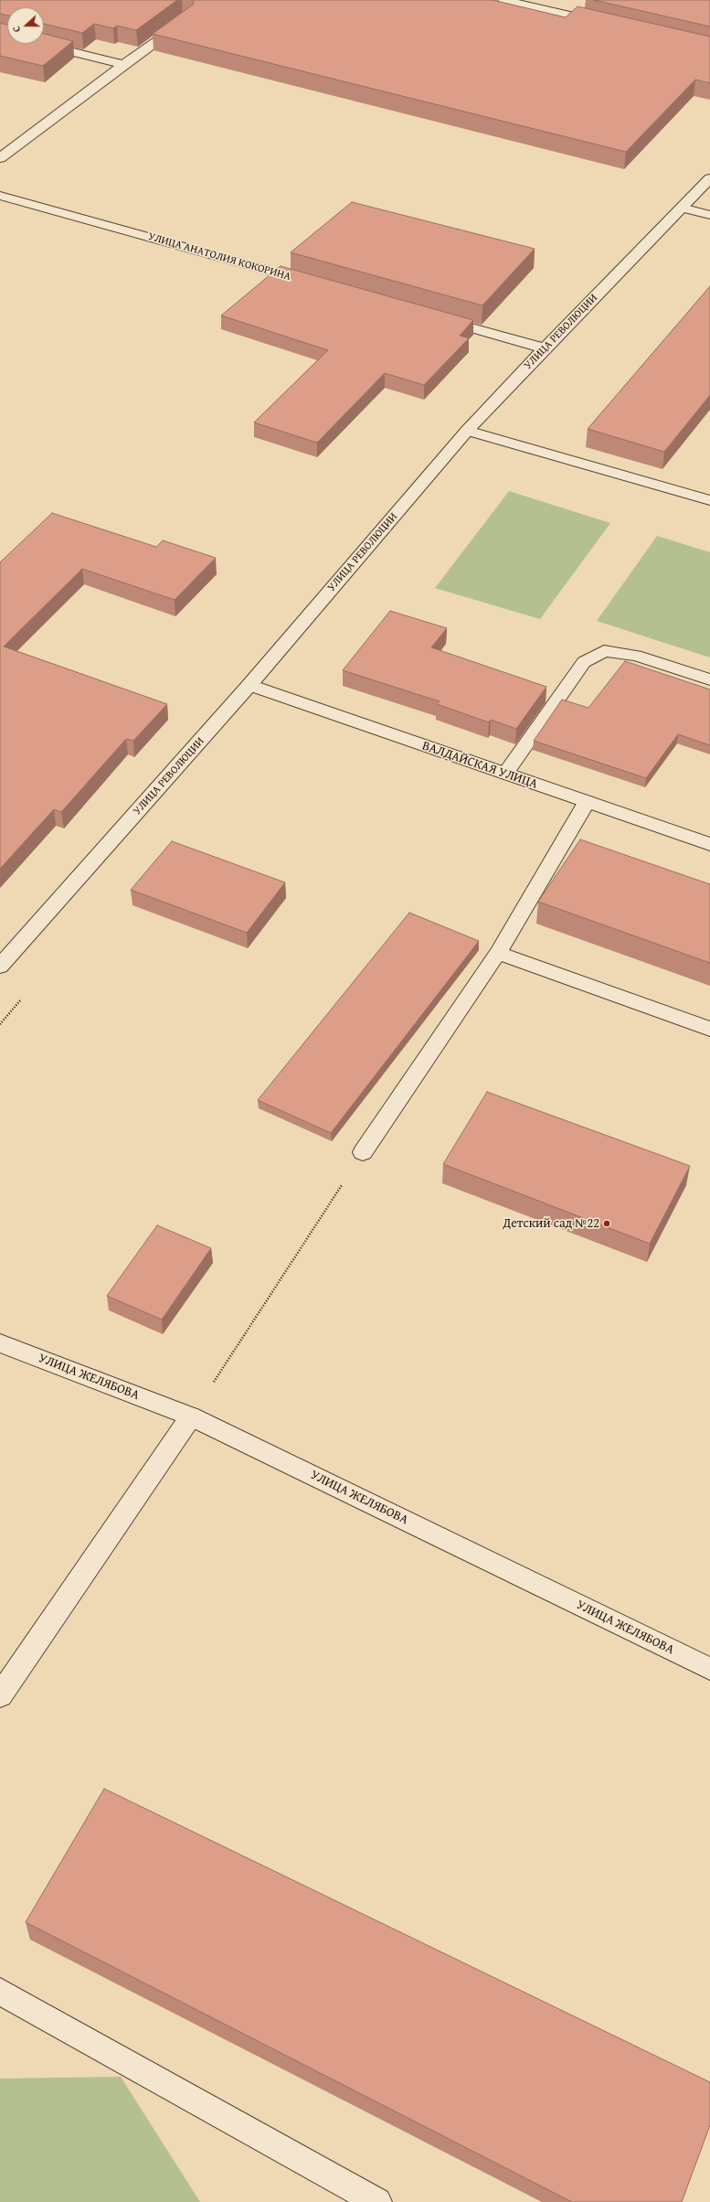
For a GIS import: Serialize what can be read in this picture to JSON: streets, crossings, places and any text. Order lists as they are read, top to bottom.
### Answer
{
  "streets": {
    "street": [
      "УЛИЦА АНАТОЛИЯ КОКОРИНА",
      "УЛИЦА РЕВОЛЮЦИИ",
      "ВАЛДАЙСКАЯ УЛИЦА",
      "УЛИЦА ЖЕЛЯБОВА"
    ]
  },
  "crossings": [
    ["УЛИЦА РЕВОЛЮЦИИ", "ВАЛДАЙСКАЯ УЛИЦА"]
  ],
  "places": ["Детский сад №22"],
  "north": "left"
}
